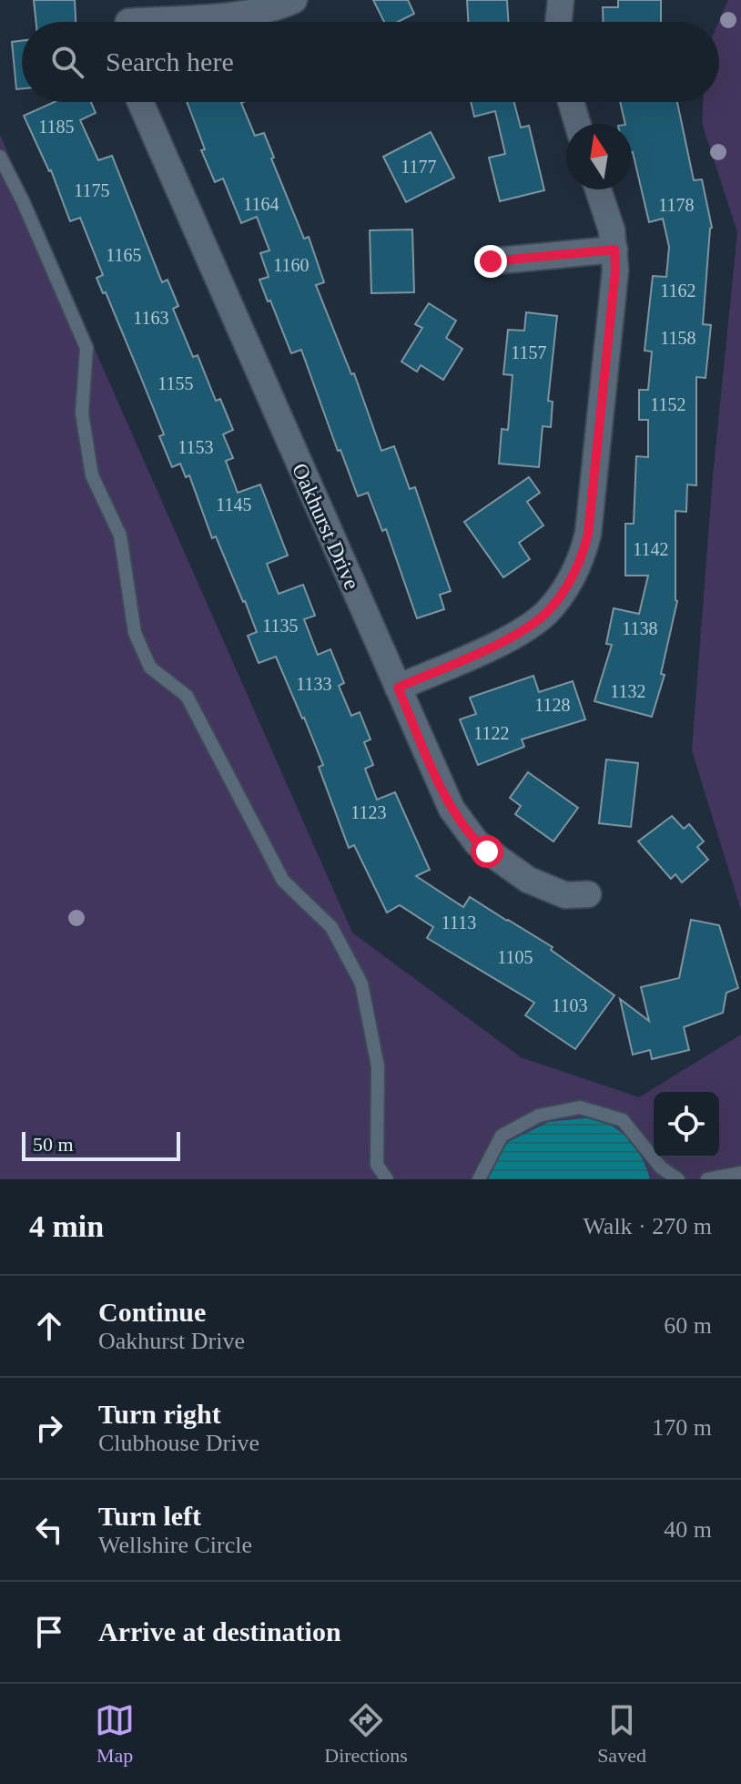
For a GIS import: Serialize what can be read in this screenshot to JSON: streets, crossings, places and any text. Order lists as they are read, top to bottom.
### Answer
{
  "streets": {
    "street": ["Oakhurst Drive"]
  },
  "house_numbers": [
    "1185",
    "1177",
    "1175",
    "1164",
    "1178",
    "1165",
    "1160",
    "1162",
    "1163",
    "1158",
    "1157",
    "1155",
    "1152",
    "1153",
    "1145",
    "1142",
    "1135",
    "1138",
    "1133",
    "1132",
    "1128",
    "1122",
    "1123",
    "1113",
    "1105",
    "1103"
  ],
  "scale_bar": "50 m",
  "north": "top",
  "page": {
    "search": "Search here",
    "scale": "50 m",
    "heading": ["4 min", "Walk · 270 m"],
    "list": [
      ["Continue", "Oakhurst Drive", "60 m"],
      ["Turn right", "Clubhouse Drive", "170 m"],
      ["Turn left", "Wellshire Circle", "40 m"],
      "Arrive at destination"
    ],
    "nav": ["Map", "Directions", "Saved"]
  }
}
